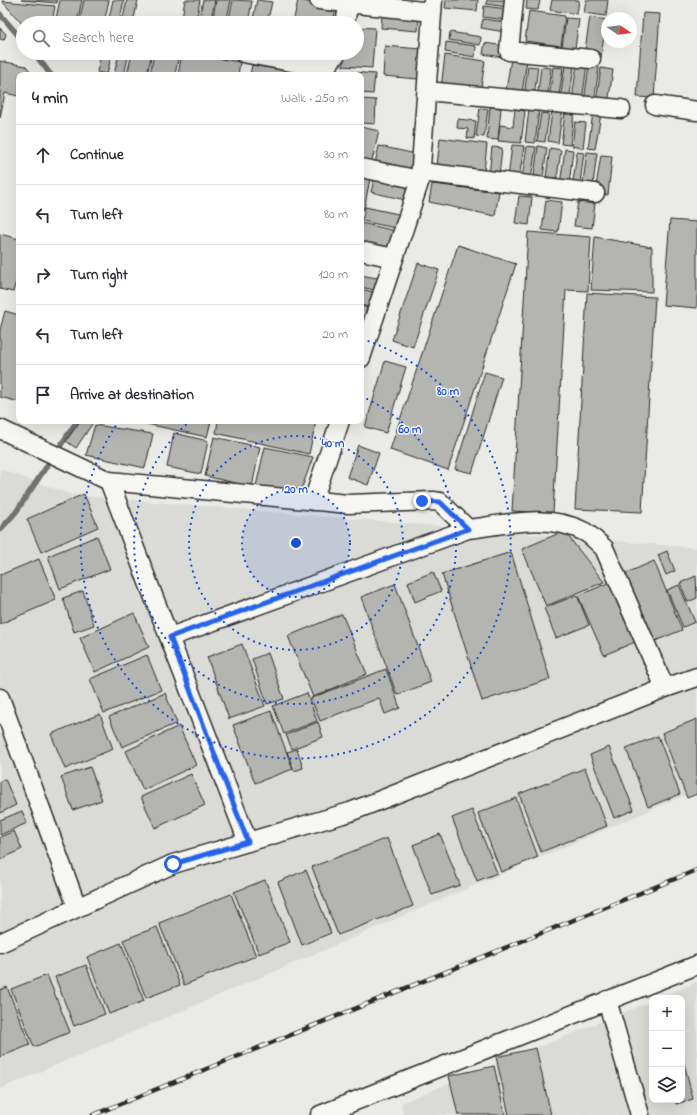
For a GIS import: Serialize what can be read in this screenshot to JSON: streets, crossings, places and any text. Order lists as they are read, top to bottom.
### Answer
{
  "north": "right",
  "page": {
    "search": "Search here",
    "heading": ["4 min", "Walk · 250 m"],
    "list": [
      ["Continue", "30 m"],
      ["Turn left", "80 m"],
      ["Turn right", "120 m"],
      ["Turn left", "20 m"],
      "Arrive at destination"
    ],
    "map_buttons": ["+", "−"]
  },
  "rings": [
    "80 m",
    "60 m",
    "40 m",
    "20 m"
  ]
}
